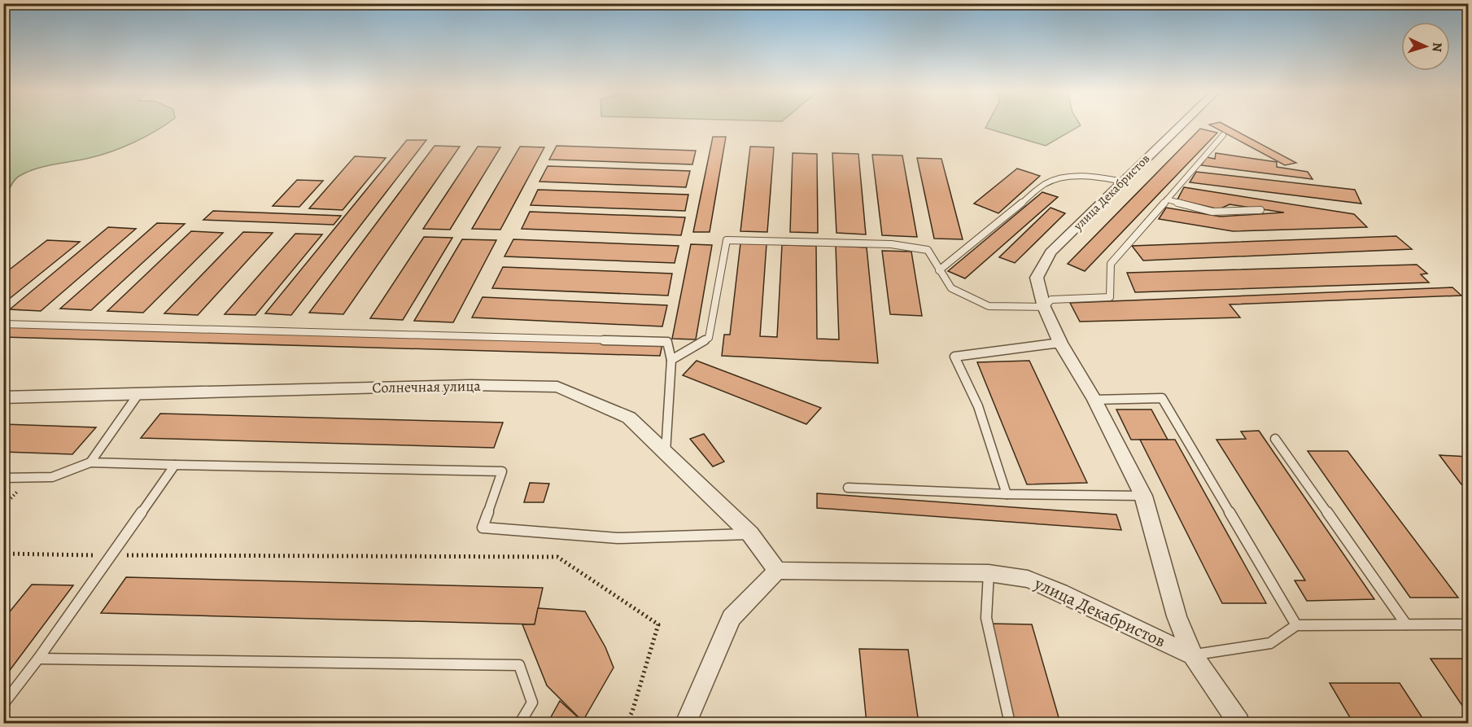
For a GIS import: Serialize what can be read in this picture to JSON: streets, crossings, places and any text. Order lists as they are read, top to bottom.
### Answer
{
  "streets": {
    "street": ["улица Декабристов", "Солнечная улица"]
  },
  "crossings": [
    ["улица Декабристов", "Солнечная улица"]
  ],
  "north": "right"
}
